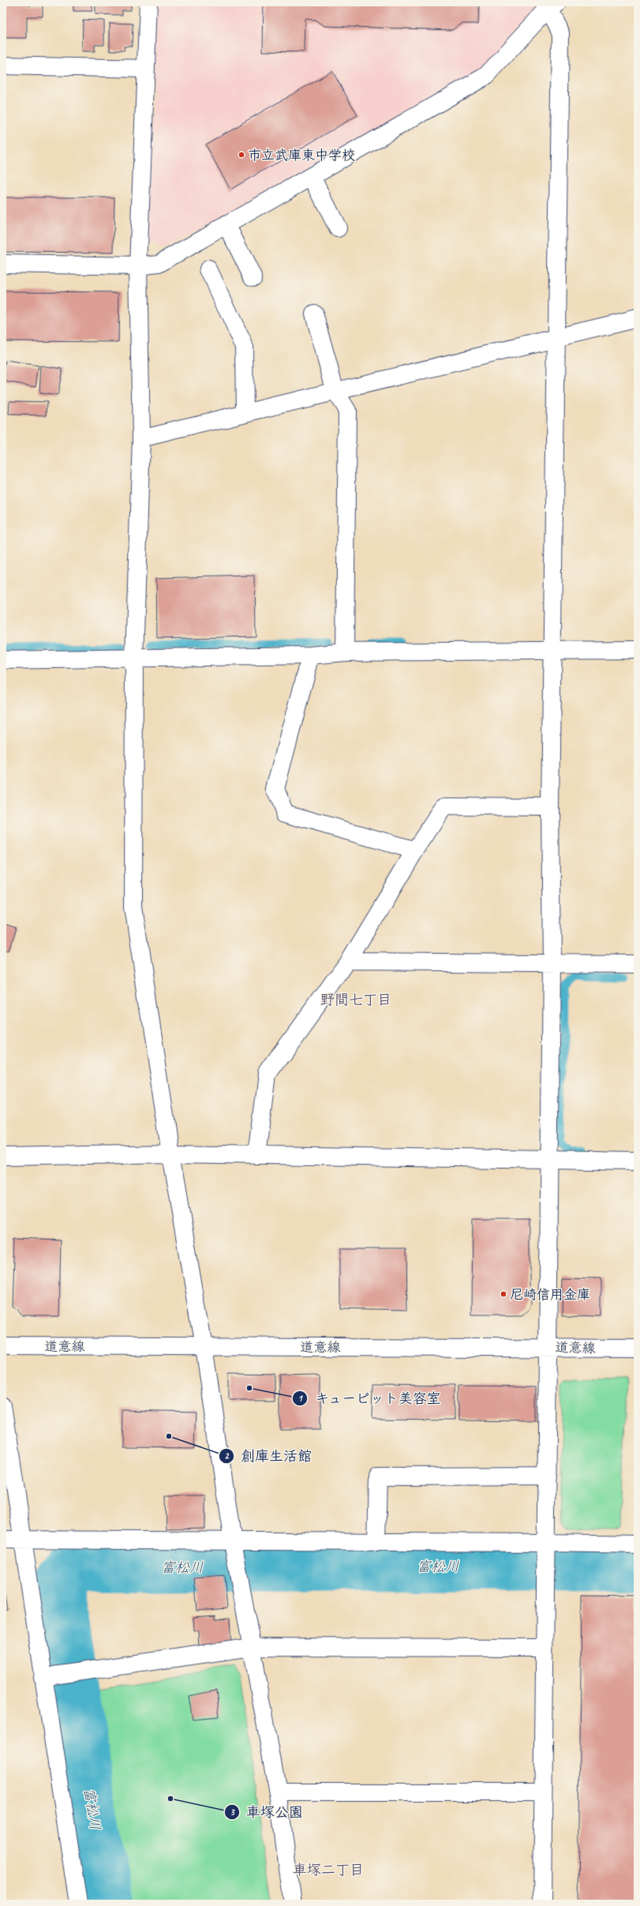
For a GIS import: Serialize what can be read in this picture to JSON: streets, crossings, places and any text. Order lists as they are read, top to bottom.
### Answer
{
  "streets": {
    "street": ["道意線"]
  },
  "districts": ["野間七丁目", "車塚二丁目"],
  "water": ["富松川"],
  "places": [
    "市立武庫東中学校",
    "尼崎信用金庫",
    "キューピット美容室",
    "創庫生活館",
    "車塚公園"
  ]
}
